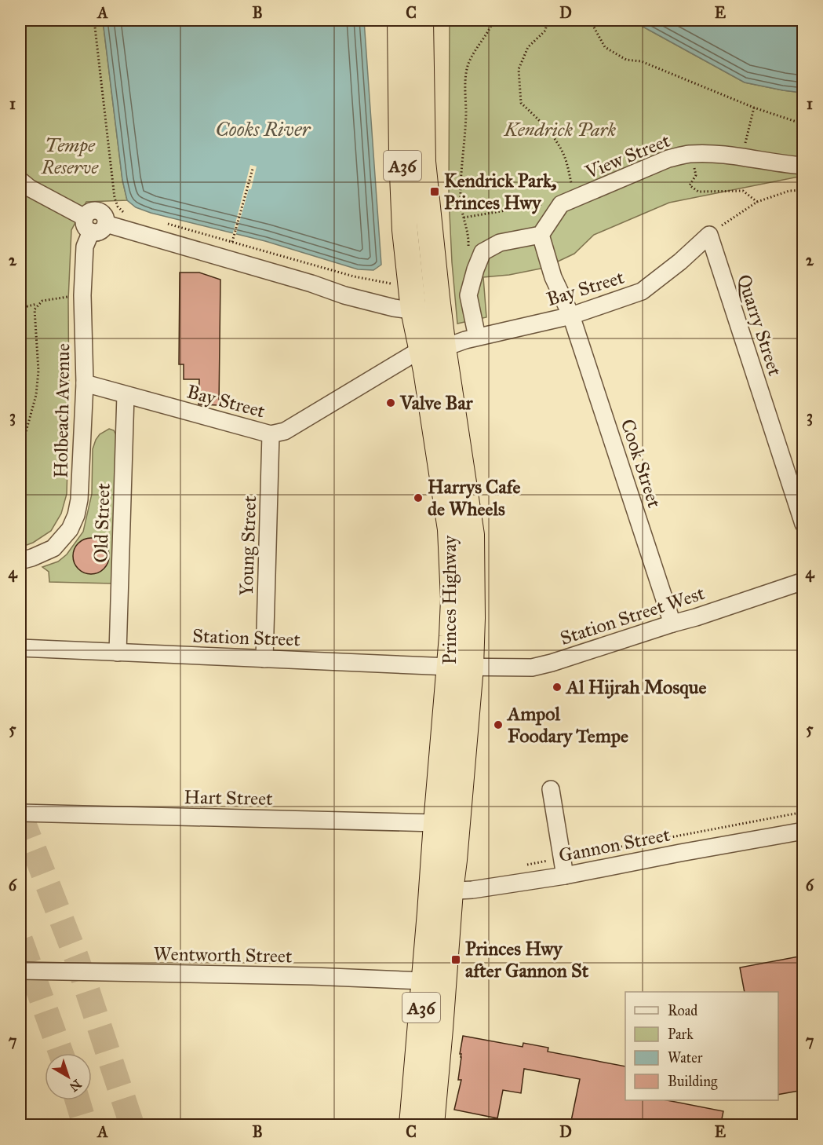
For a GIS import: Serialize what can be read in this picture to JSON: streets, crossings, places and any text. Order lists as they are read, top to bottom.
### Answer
{
  "streets": {
    "highway": ["A36", "Princes Highway"],
    "street": [
      "View Street",
      "Bay Street",
      "Quarry Street",
      "Holbeach Avenue",
      "Cook Street",
      "Old Street",
      "Young Street",
      "Station Street West",
      "Station Street",
      "Hart Street",
      "Gannon Street",
      "Wentworth Street"
    ]
  },
  "crossings": [
    ["Bay Street", "Quarry Street"],
    ["Bay Street", "Holbeach Avenue"],
    ["Bay Street", "Cook Street"],
    ["Bay Street", "Old Street"],
    ["Bay Street", "Young Street"],
    ["Bay Street", "Princes Highway"],
    ["Cook Street", "Station Street West"],
    ["Old Street", "Station Street"],
    ["Young Street", "Station Street"],
    ["Princes Highway", "Station Street West"],
    ["Princes Highway", "Station Street"],
    ["Princes Highway", "Hart Street"],
    ["Princes Highway", "Gannon Street"],
    ["Princes Highway", "Wentworth Street"],
    ["Station Street West", "Station Street"]
  ],
  "water": ["Cooks River"],
  "parks": ["Kendrick Park", "Tempe Reserve"],
  "places": {
    "transit": ["Kendrick Park, Princes Hwy", "Princes Hwy after Gannon St"],
    "other": [
      "Valve Bar",
      "Harrys Cafe de Wheels",
      "Al Hijrah Mosque",
      "Ampol Foodary Tempe"
    ]
  },
  "legend": [
    "Road",
    "Park",
    "Water",
    "Building"
  ],
  "north": "bottom right",
  "grid": {
    "columns": [
      "A",
      "B",
      "C",
      "D",
      "E"
    ],
    "rows": [
      "1",
      "2",
      "3",
      "4",
      "5",
      "6",
      "7"
    ]
  }
}
